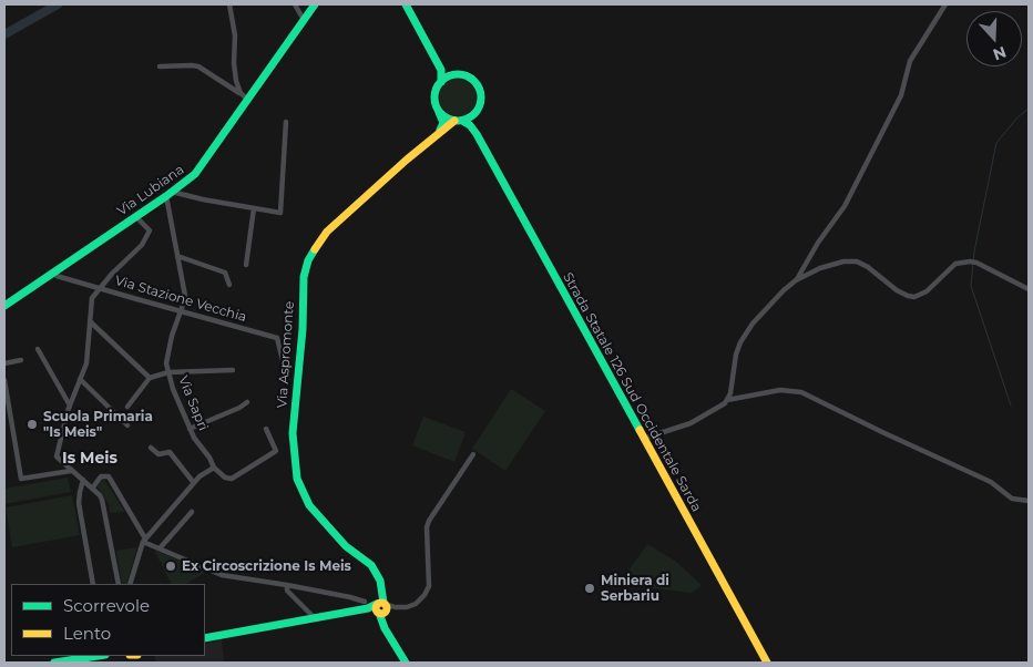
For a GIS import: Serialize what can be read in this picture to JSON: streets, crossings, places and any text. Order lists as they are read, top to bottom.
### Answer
{
  "streets": {
    "main road": ["Via Lubiana", "Via Aspromonte", "Strada Statale 126 Sud Occidentale Sarda"],
    "street": ["Via Stazione Vecchia", "Via Sapri"]
  },
  "crossings": [
    ["Via Lubiana", "Via Stazione Vecchia"],
    ["Via Lubiana", "Via Sapri"],
    ["Via Stazione Vecchia", "Via Sapri"]
  ],
  "districts": ["Is Meis"],
  "places": ["Scuola Primaria \"Is Meis\"", "Ex Circoscrizione Is Meis", "Miniera di Serbariu"],
  "legend": ["Scorrevole", "Lento"],
  "north": "bottom"
}
